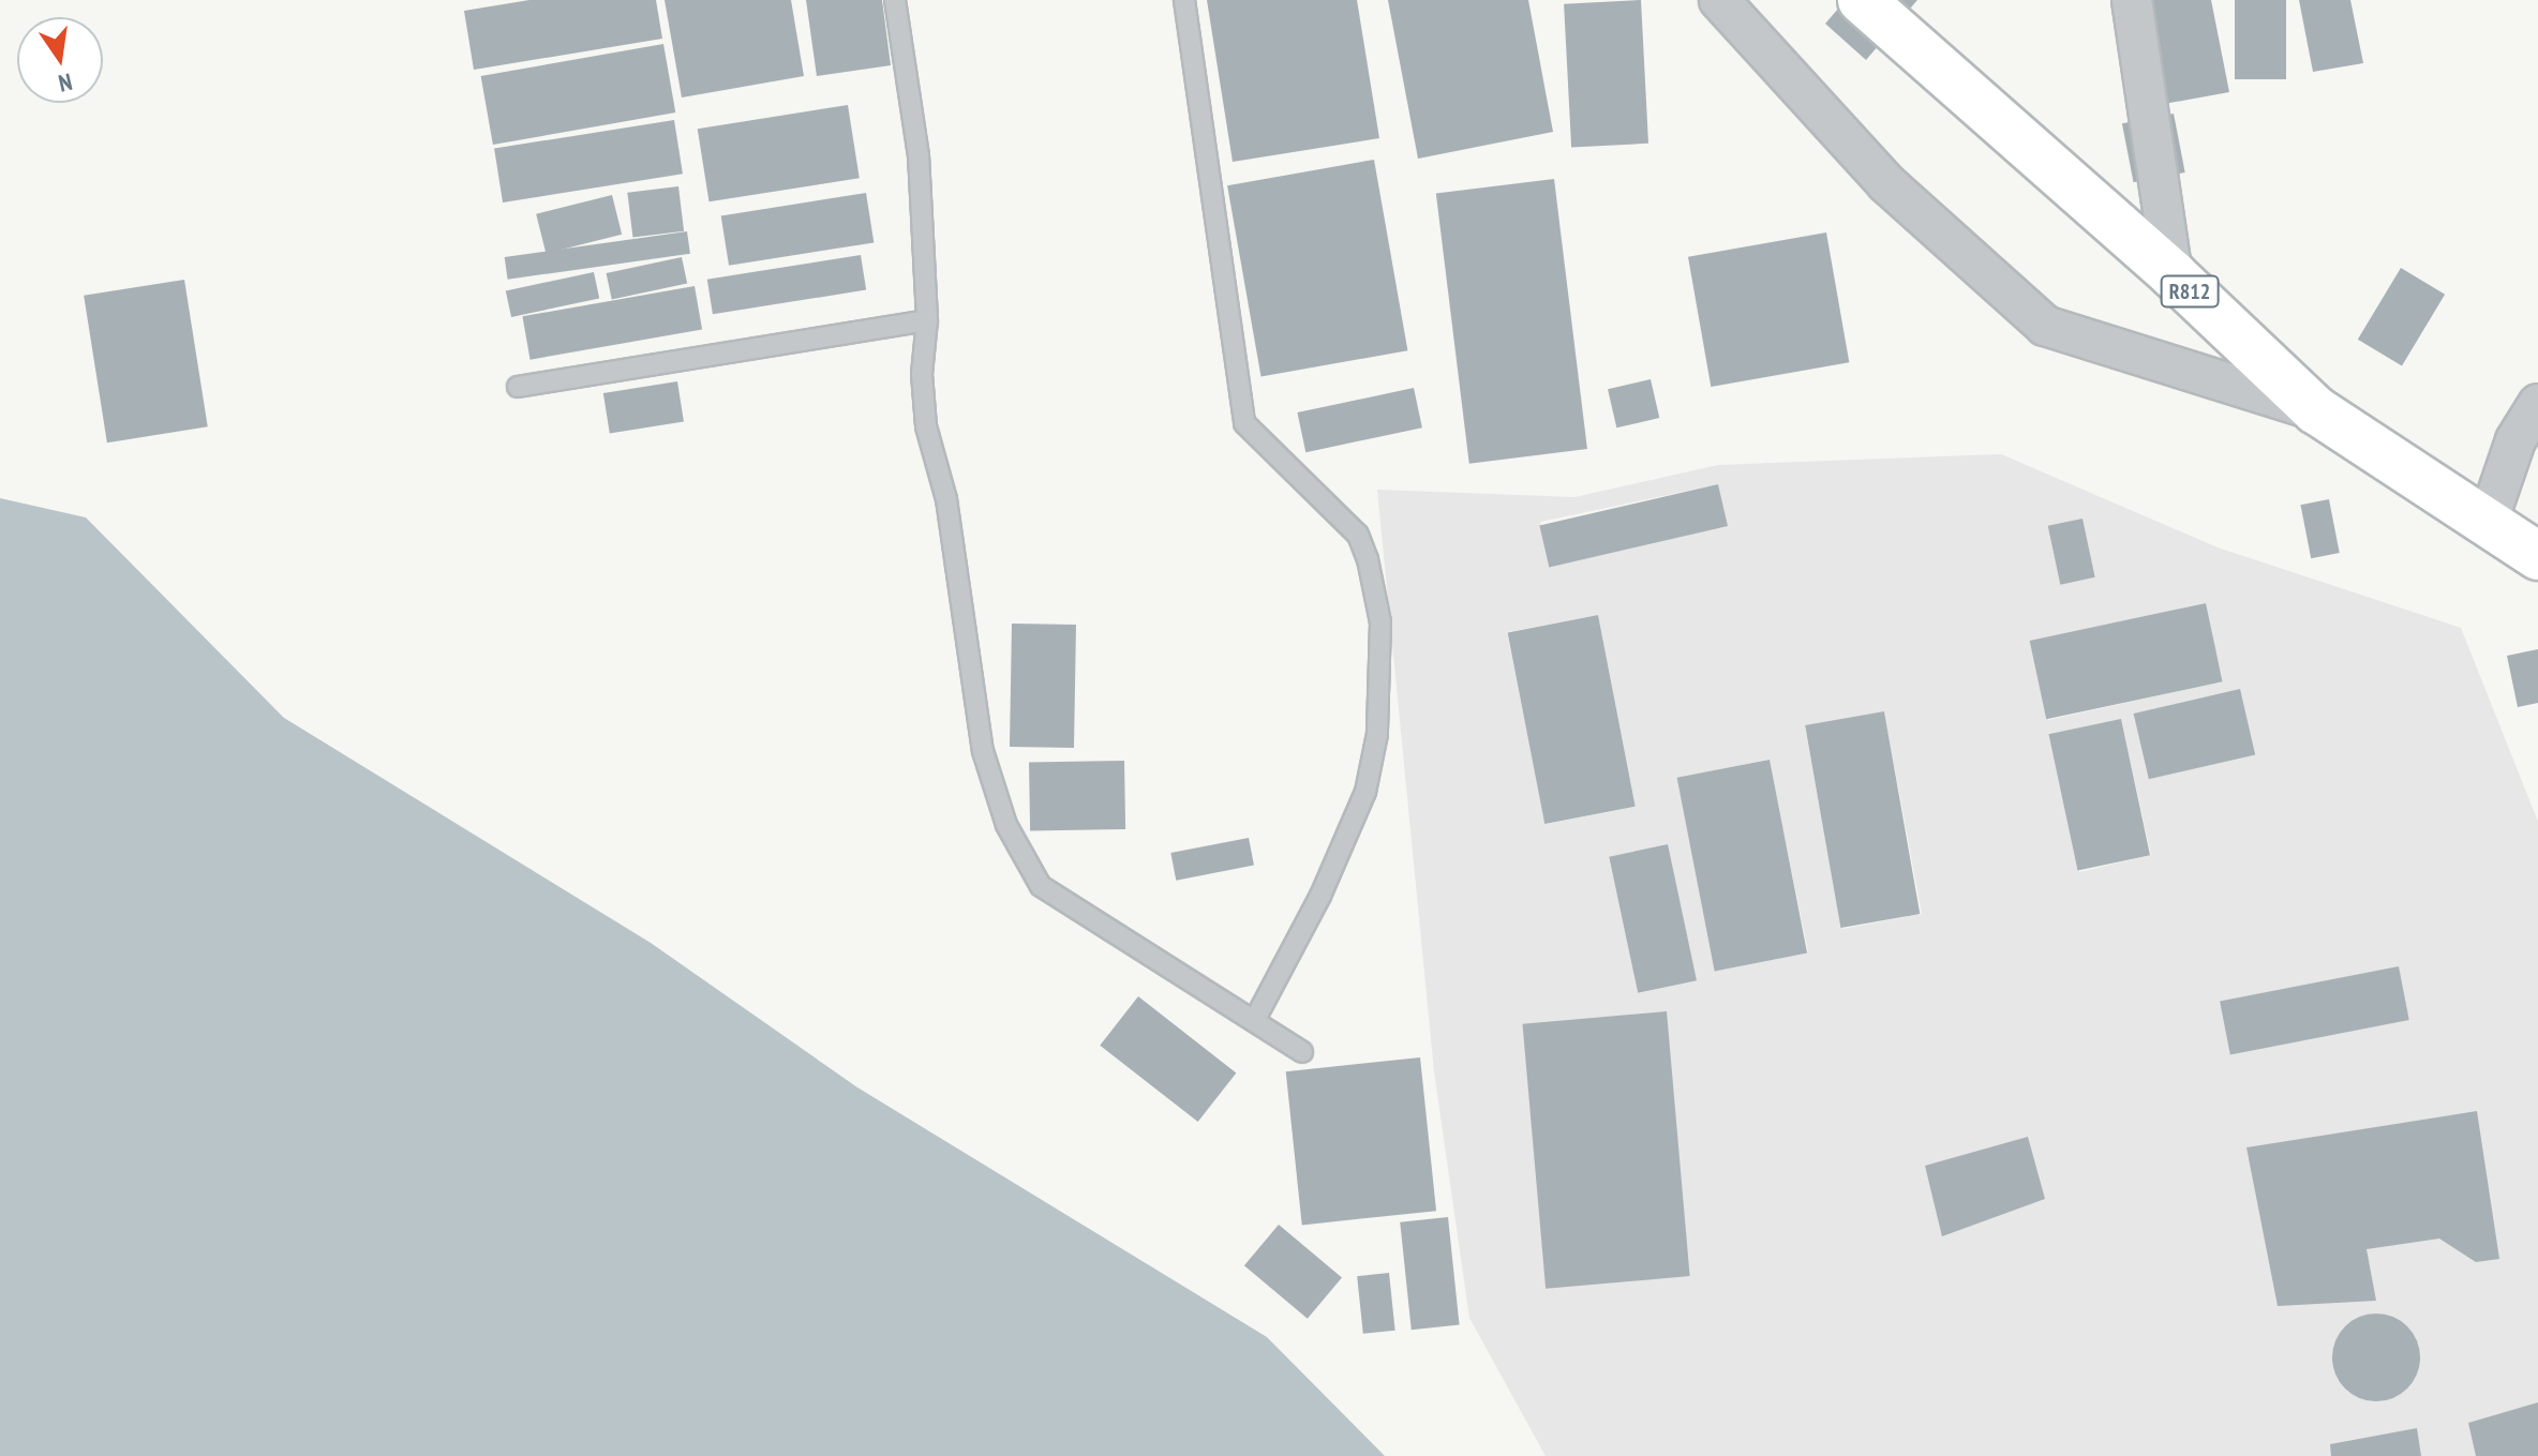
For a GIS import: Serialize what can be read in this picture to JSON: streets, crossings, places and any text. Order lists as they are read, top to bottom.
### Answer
{
  "streets": {
    "main road": ["R812"]
  },
  "north": "bottom"
}
